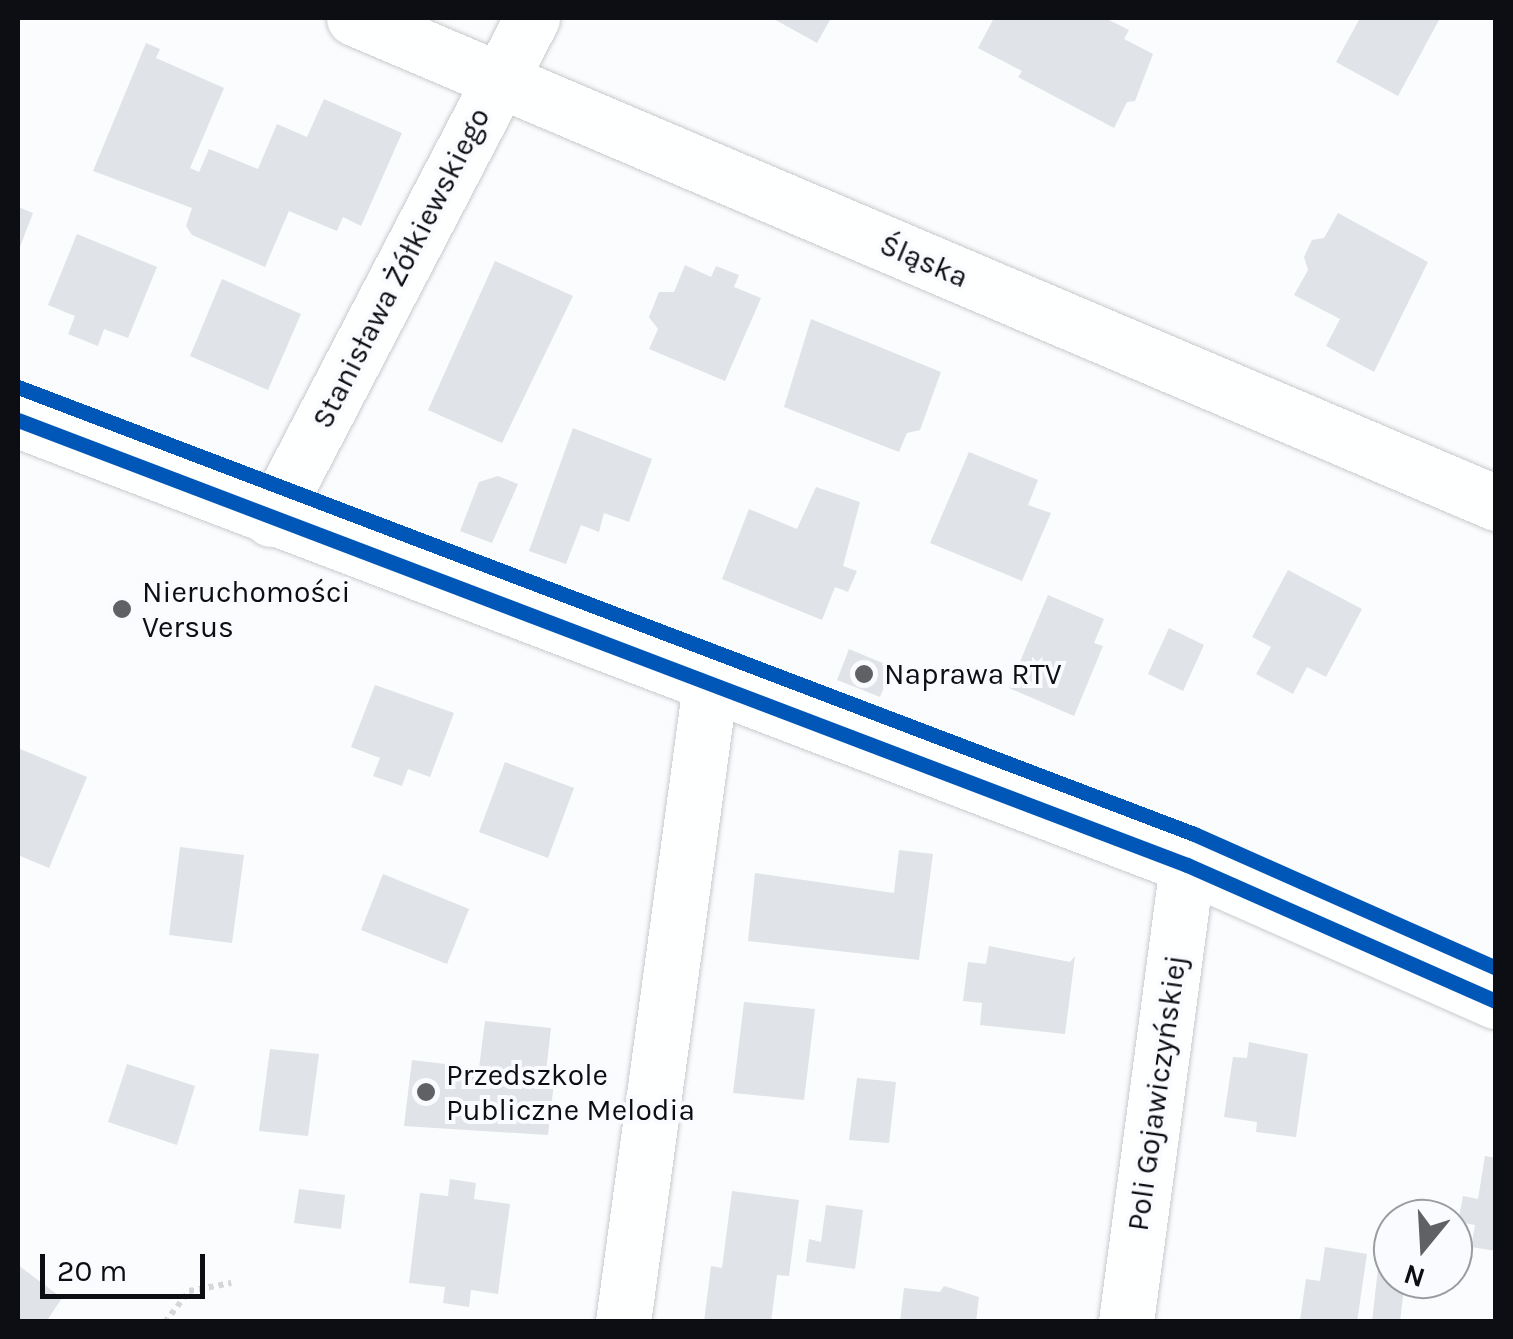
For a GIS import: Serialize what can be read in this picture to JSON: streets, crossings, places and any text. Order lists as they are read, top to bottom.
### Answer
{
  "streets": {
    "street": ["Śląska", "Stanisława Żółkiewskiego", "Poli Gojawiczyńskiej"]
  },
  "crossings": [
    ["Śląska", "Stanisława Żółkiewskiego"]
  ],
  "places": ["Nieruchomości Versus", "Naprawa RTV", "Przedszkole Publiczne Melodia"],
  "scale_bar": "20 m",
  "north": "bottom"
}
